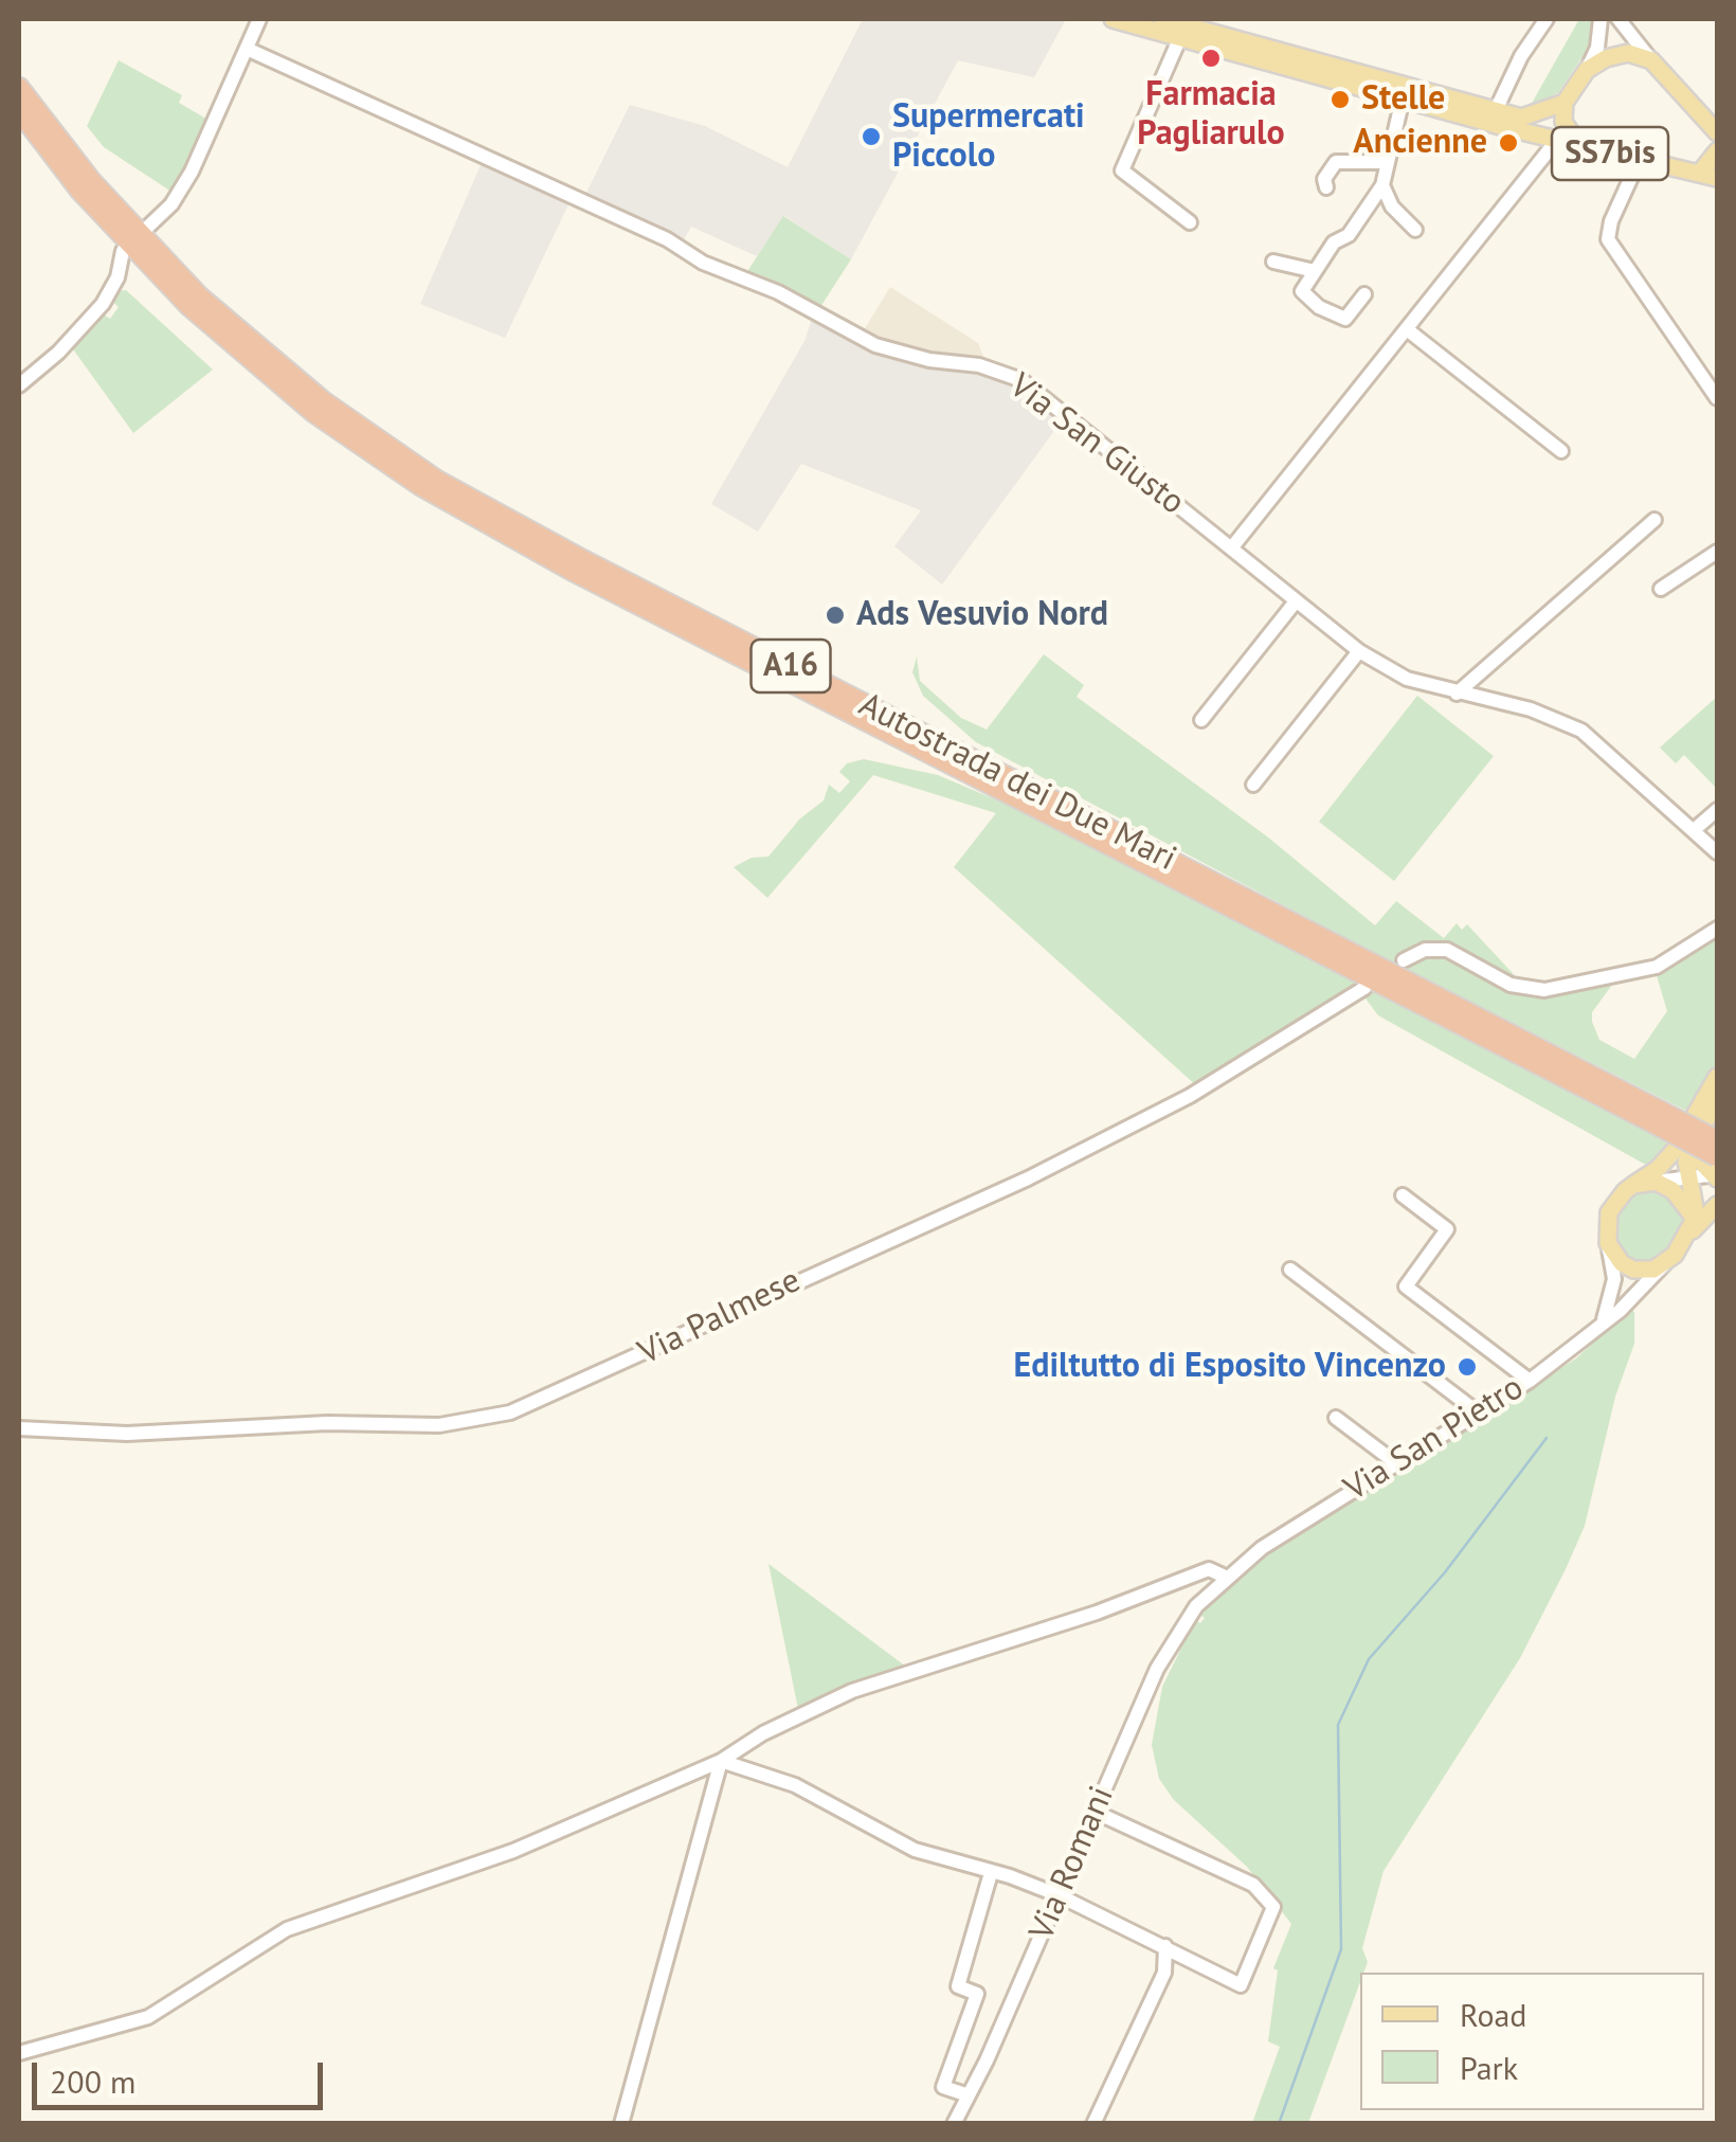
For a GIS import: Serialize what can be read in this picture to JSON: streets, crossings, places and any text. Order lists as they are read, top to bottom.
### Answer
{
  "streets": {
    "highway": ["A16", "Autostrada dei Due Mari"],
    "main road": ["SS7bis"],
    "street": [
      "Via San Giusto",
      "Via Palmese",
      "Via San Pietro",
      "Via Romani"
    ]
  },
  "crossings": [
    ["Via San Pietro", "Via Romani"]
  ],
  "places": [
    "Farmacia Pagliarulo",
    "Stelle",
    "Supermercati Piccolo",
    "Ancienne",
    "Ads Vesuvio Nord",
    "Ediltutto di Esposito Vincenzo"
  ],
  "legend": ["Road", "Park"],
  "scale_bar": "200 m"
}
